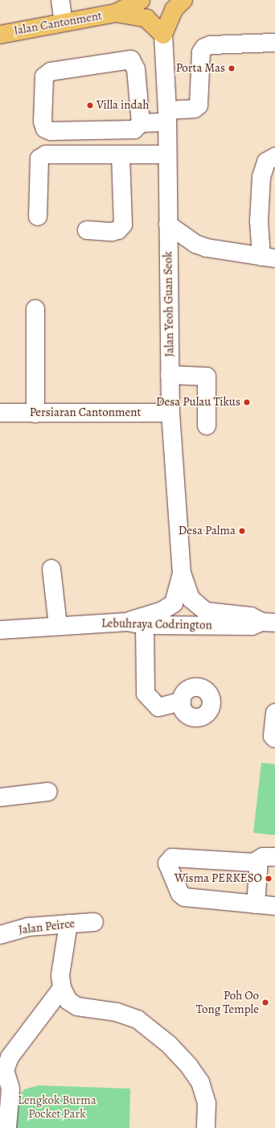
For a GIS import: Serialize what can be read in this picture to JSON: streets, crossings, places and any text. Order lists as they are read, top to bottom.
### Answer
{
  "streets": {
    "main road": ["Jalan Cantonment"],
    "street": [
      "Jalan Yeoh Guan Seok",
      "Persiaran Cantonment",
      "Lebuhraya Codrington",
      "Jalan Peirce"
    ]
  },
  "crossings": [
    ["Jalan Cantonment", "Jalan Yeoh Guan Seok"],
    ["Jalan Yeoh Guan Seok", "Persiaran Cantonment"],
    ["Jalan Yeoh Guan Seok", "Lebuhraya Codrington"]
  ],
  "parks": ["Lengkok Burma Pocket Park"],
  "places": [
    "Porta Mas",
    "Villa indah",
    "Desa Pulau Tikus",
    "Desa Palma",
    "Wisma PERKESO",
    "Poh Oo Tong Temple"
  ]
}
